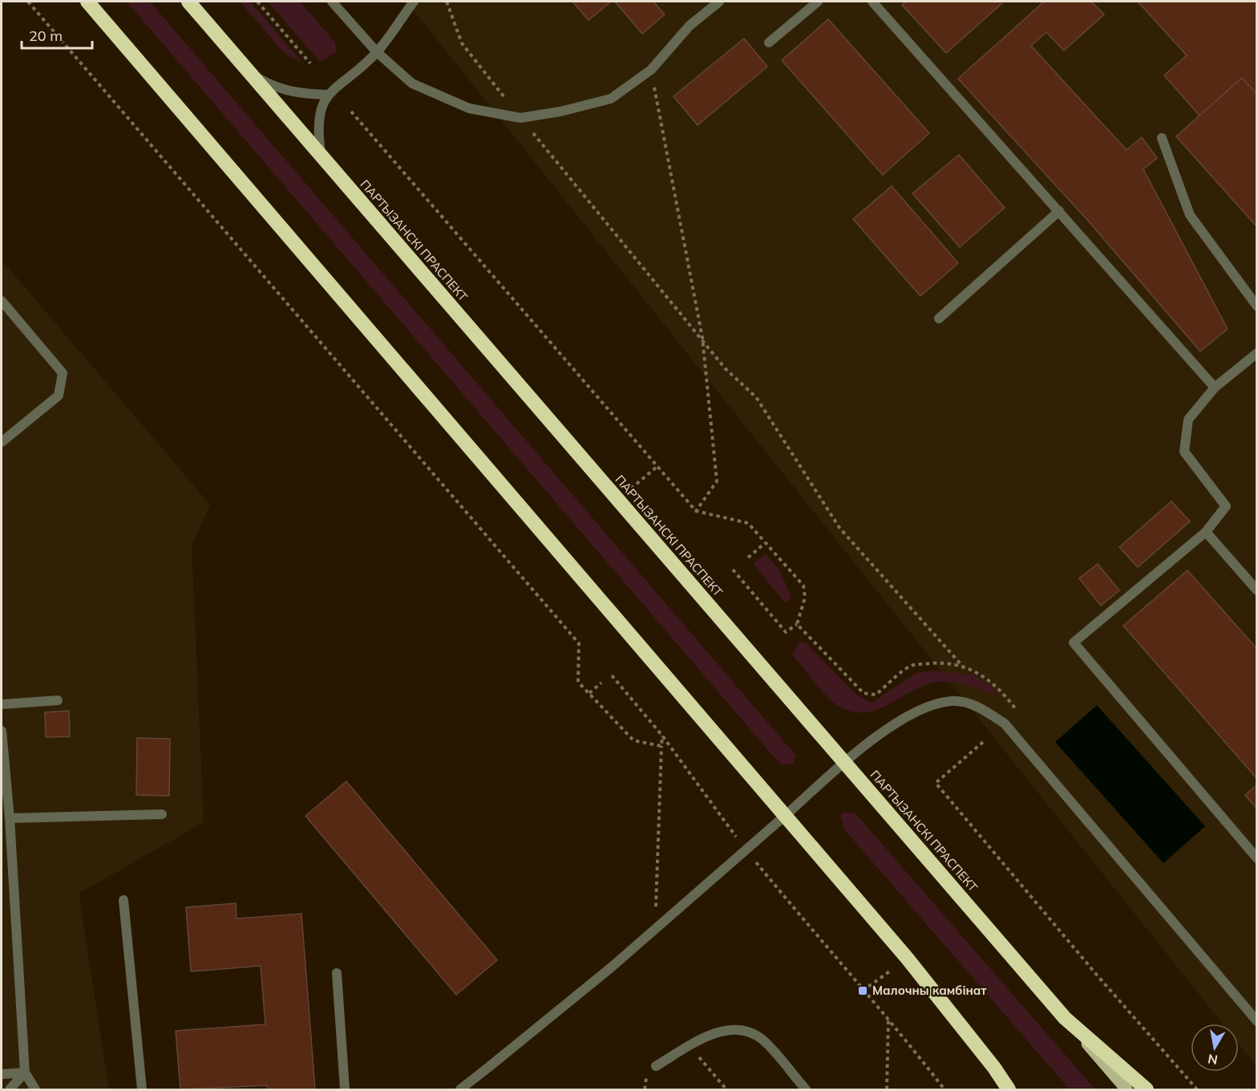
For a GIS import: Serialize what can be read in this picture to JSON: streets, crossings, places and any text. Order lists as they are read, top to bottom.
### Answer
{
  "streets": {
    "highway": ["ПАРТЫЗАНСКІ ПРАСПЕКТ"]
  },
  "places": {
    "transit": ["Малочны камбінат"]
  },
  "scale_bar": "20 m",
  "north": "bottom"
}
